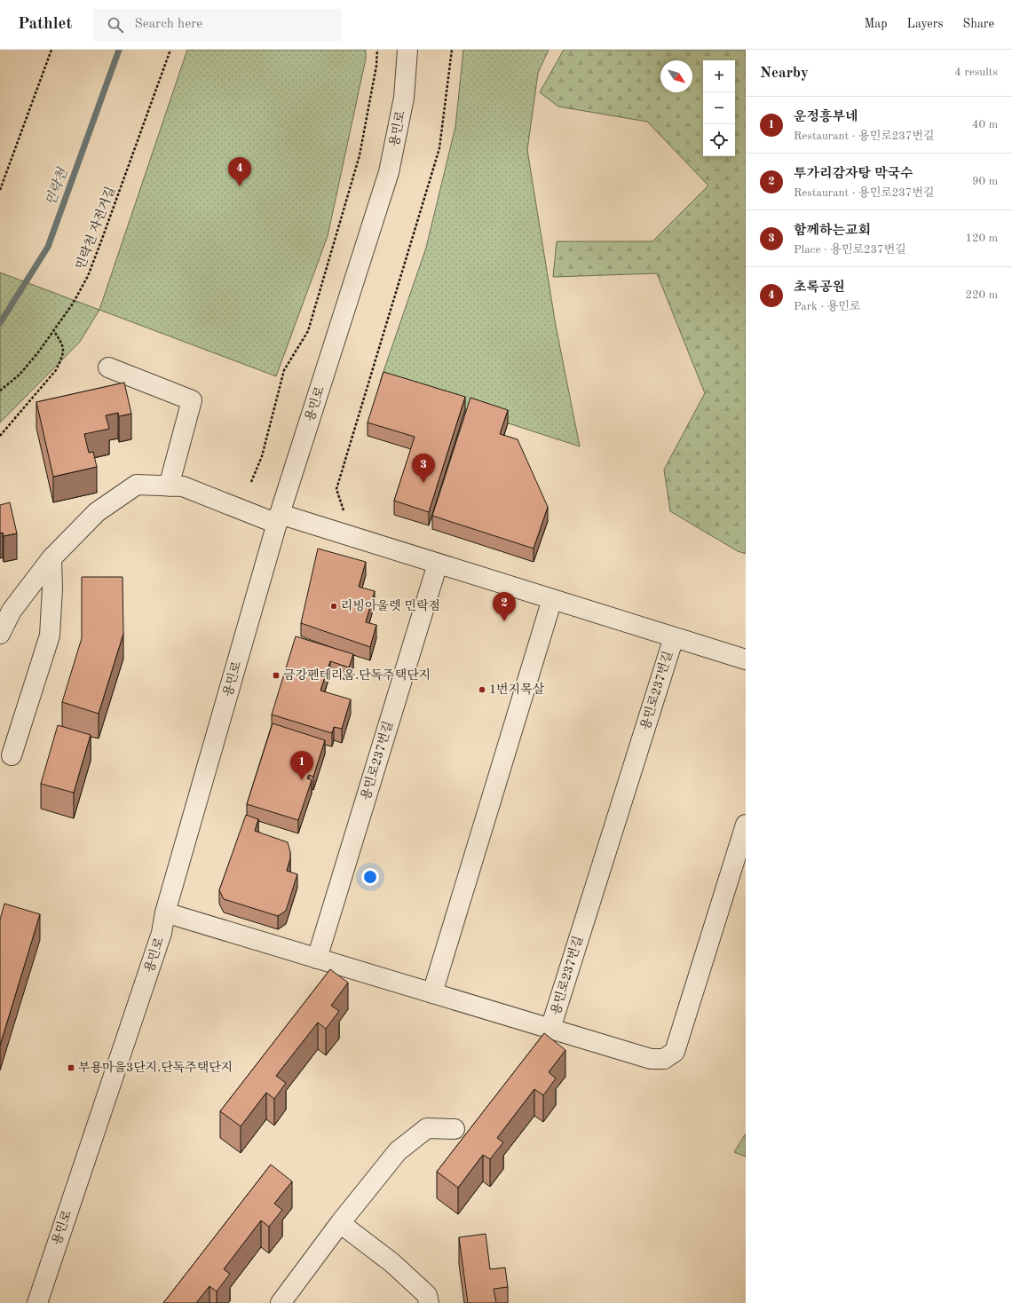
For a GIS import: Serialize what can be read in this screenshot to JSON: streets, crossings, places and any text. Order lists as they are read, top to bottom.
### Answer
{
  "streets": {
    "street": ["용민로", "용민로237번길"],
    "path": ["민락천 자전거길"]
  },
  "crossings": [
    ["용민로", "용민로237번길"]
  ],
  "water": ["민락천"],
  "places": {
    "other": ["리빙아울렛 민락점", "1번지목살"],
    "transit": ["금강펜테리움.단독주택단지", "부용마을3단지.단독주택단지"]
  },
  "north": "bottom right",
  "page": {
    "header": "Pathlet",
    "search": "Search here",
    "nav": ["Map", "Layers", "Share"],
    "heading": ["Nearby", "4 results"],
    "map_buttons": ["+", "−"],
    "list": [
      {
        "mark": "1",
        "name": "운정흥부네",
        "note": "Restaurant · 용민로237번길",
        "value": "40 m"
      },
      {
        "mark": "2",
        "name": "투가리감자탕 막국수",
        "note": "Restaurant · 용민로237번길",
        "value": "90 m"
      },
      {
        "mark": "3",
        "name": "함께하는교회",
        "note": "Place · 용민로237번길",
        "value": "120 m"
      },
      {
        "mark": "4",
        "name": "초록공원",
        "note": "Park · 용민로",
        "value": "220 m"
      }
    ],
    "pins": [
      "4",
      "3",
      "2",
      "1"
    ]
  }
}
